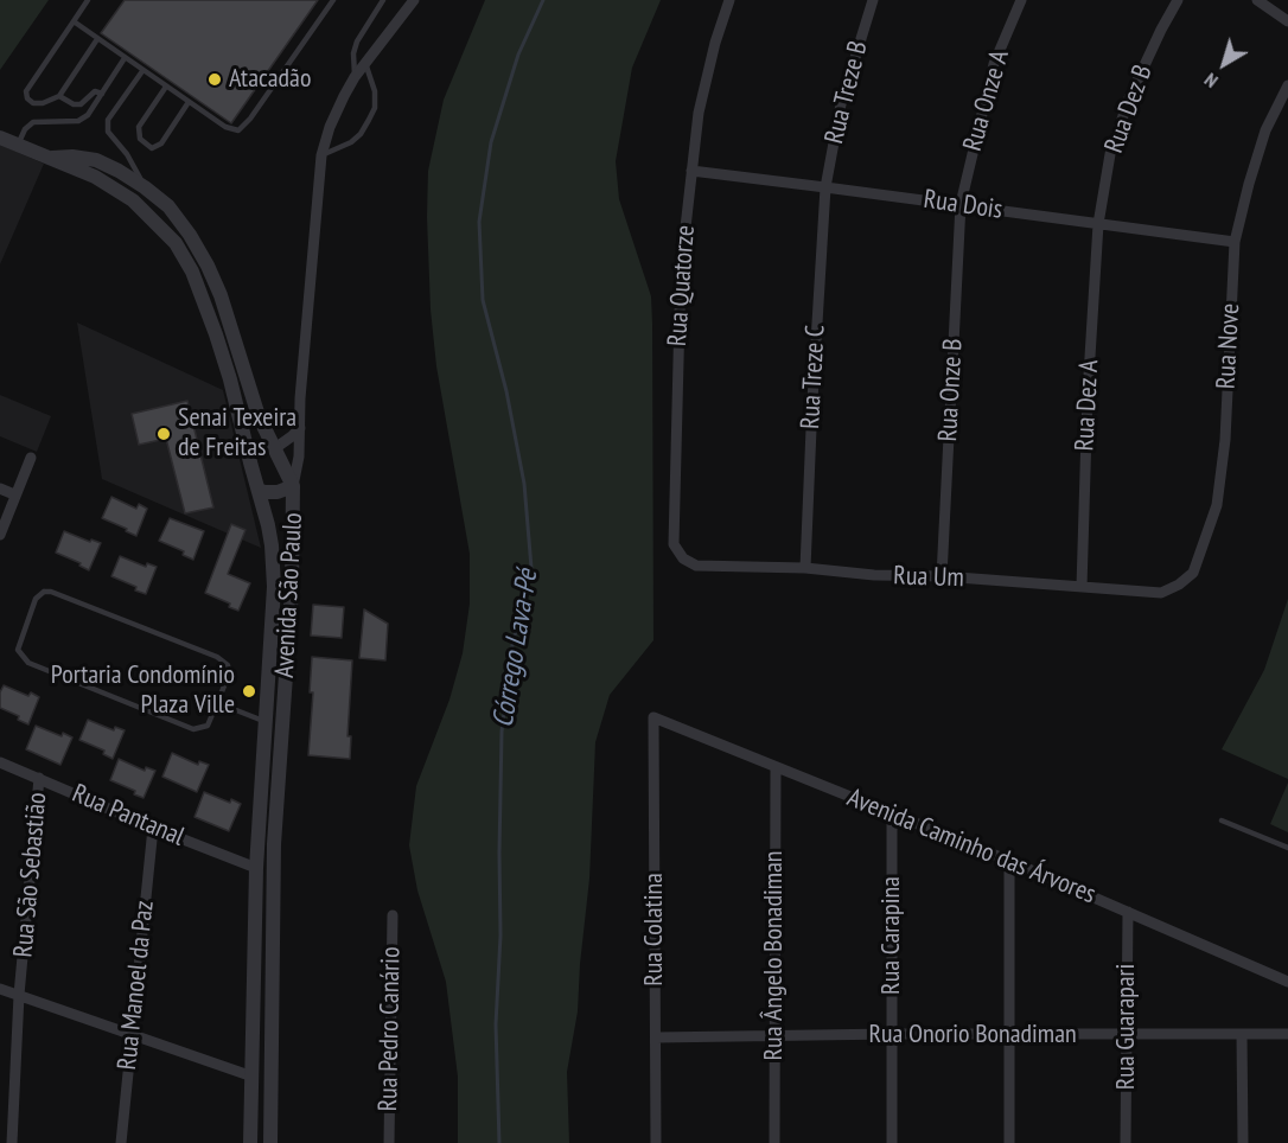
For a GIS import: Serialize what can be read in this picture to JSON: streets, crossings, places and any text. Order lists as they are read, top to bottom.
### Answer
{
  "streets": {
    "street": [
      "Rua Treze B",
      "Rua Onze A",
      "Rua Dez B",
      "Rua Dois",
      "Rua Quatorze",
      "Rua Nove",
      "Rua Treze C",
      "Rua Onze B",
      "Rua Dez A",
      "Rua Um",
      "Avenida São Paulo",
      "Rua Pantanal",
      "Avenida Caminho das Árvores",
      "Rua São Sebastião",
      "Rua Colatina",
      "Rua Carapina",
      "Rua Ângelo Bonadiman",
      "Rua Manoel da Paz",
      "Rua Guarapari",
      "Rua Pedro Canário",
      "Rua Onorio Bonadiman"
    ]
  },
  "crossings": [
    ["Rua Treze B", "Rua Dois"],
    ["Rua Treze B", "Rua Treze C"],
    ["Rua Onze A", "Rua Dois"],
    ["Rua Onze A", "Rua Onze B"],
    ["Rua Dez B", "Rua Dois"],
    ["Rua Dez B", "Rua Dez A"],
    ["Rua Dois", "Rua Quatorze"],
    ["Rua Dois", "Rua Nove"],
    ["Rua Dois", "Rua Treze C"],
    ["Rua Dois", "Rua Onze B"],
    ["Rua Dois", "Rua Dez A"],
    ["Rua Quatorze", "Rua Um"],
    ["Rua Nove", "Rua Um"],
    ["Rua Treze C", "Rua Um"],
    ["Rua Onze B", "Rua Um"],
    ["Rua Dez A", "Rua Um"],
    ["Avenida São Paulo", "Rua Pantanal"],
    ["Rua Pantanal", "Rua São Sebastião"],
    ["Rua Pantanal", "Rua Manoel da Paz"],
    ["Avenida Caminho das Árvores", "Rua Colatina"],
    ["Avenida Caminho das Árvores", "Rua Carapina"],
    ["Avenida Caminho das Árvores", "Rua Ângelo Bonadiman"],
    ["Avenida Caminho das Árvores", "Rua Guarapari"],
    ["Rua Colatina", "Rua Onorio Bonadiman"],
    ["Rua Carapina", "Rua Onorio Bonadiman"],
    ["Rua Ângelo Bonadiman", "Rua Onorio Bonadiman"],
    ["Rua Guarapari", "Rua Onorio Bonadiman"]
  ],
  "water": ["Córrego Lava-Pé"],
  "places": ["Atacadão", "Senai Texeira de Freitas", "Portaria Condomínio Plaza Ville"],
  "north": "bottom left"
}
